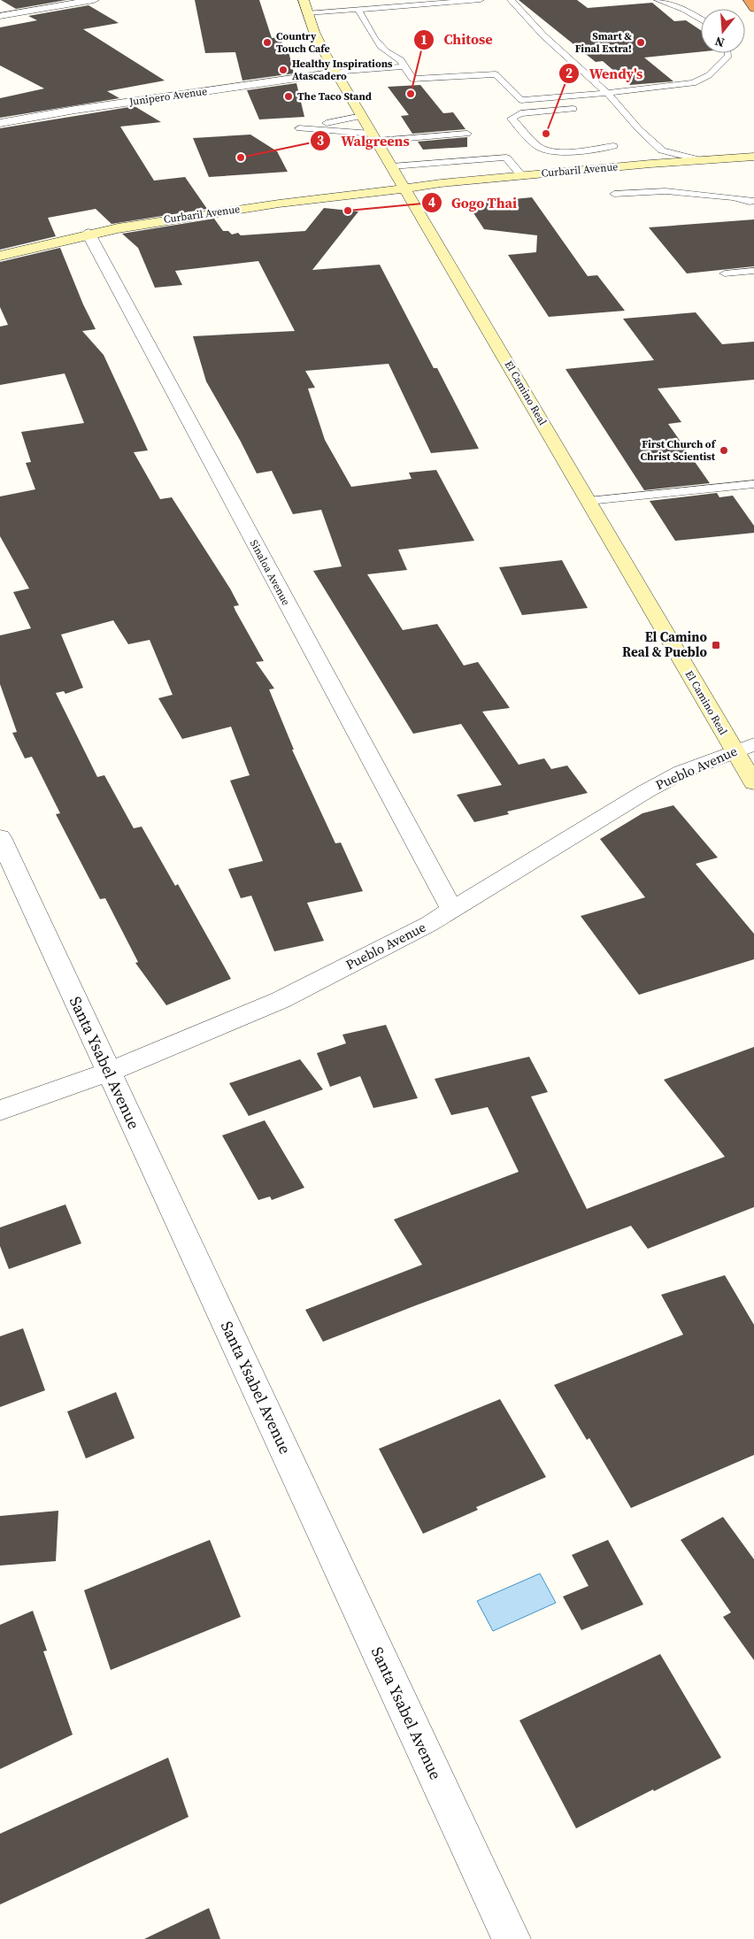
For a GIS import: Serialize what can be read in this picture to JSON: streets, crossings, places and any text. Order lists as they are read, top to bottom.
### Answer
{
  "streets": {
    "main road": ["Curbaril Avenue", "El Camino Real"],
    "street": [
      "Junipero Avenue",
      "Sinaloa Avenue",
      "Pueblo Avenue",
      "Santa Ysabel Avenue"
    ]
  },
  "crossings": [
    ["Junipero Avenue", "El Camino Real"],
    ["Curbaril Avenue", "El Camino Real"],
    ["Curbaril Avenue", "Sinaloa Avenue"],
    ["El Camino Real", "Pueblo Avenue"],
    ["Sinaloa Avenue", "Pueblo Avenue"],
    ["Pueblo Avenue", "Santa Ysabel Avenue"]
  ],
  "places": {
    "other": [
      "Country Touch Cafe",
      "Smart & Final Extra!",
      "Healthy Inspirations Atascadero",
      "Chitose",
      "The Taco Stand",
      "Wendy's",
      "Walgreens",
      "Gogo Thai",
      "First Church of Christ Scientist"
    ],
    "transit": ["El Camino Real & Pueblo"]
  },
  "north": "bottom"
}
